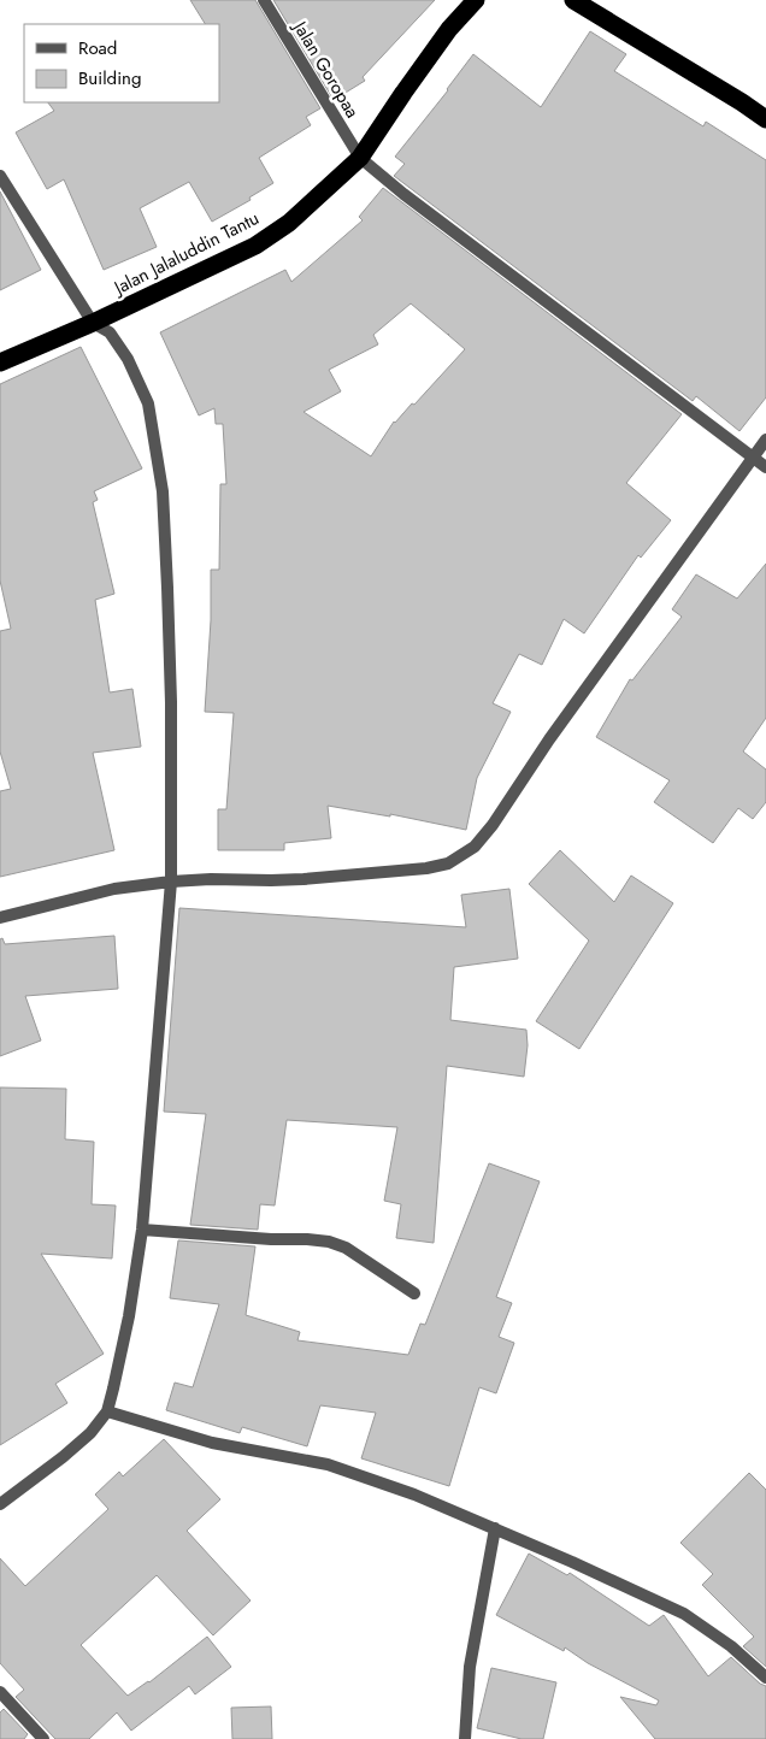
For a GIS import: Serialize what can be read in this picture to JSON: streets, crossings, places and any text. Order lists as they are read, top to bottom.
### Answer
{
  "streets": {
    "highway": ["Jalan Jalaluddin Tantu"],
    "street": ["Jalan Goropaa"]
  },
  "crossings": [
    ["Jalan Goropaa", "Jalan Jalaluddin Tantu"]
  ],
  "legend": ["Road", "Building"]
}
